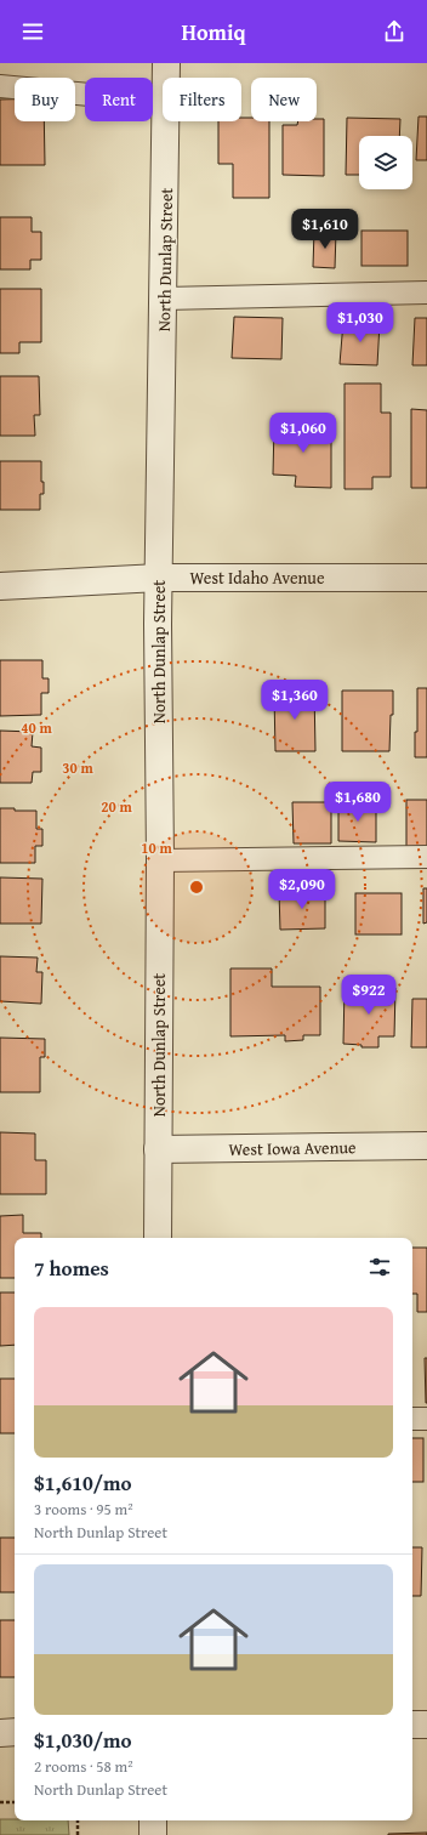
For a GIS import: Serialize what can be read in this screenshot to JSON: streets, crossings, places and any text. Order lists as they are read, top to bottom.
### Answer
{
  "streets": {
    "street": ["North Dunlap Street", "West Idaho Avenue", "West Iowa Avenue"]
  },
  "crossings": [
    ["North Dunlap Street", "West Idaho Avenue"],
    ["North Dunlap Street", "West Iowa Avenue"]
  ],
  "page": {
    "header": "Homiq",
    "chip": [
      "Buy",
      "Rent",
      "Filters",
      "New"
    ],
    "price": [
      "$1,610",
      "$1,030",
      "$1,060",
      "$1,360",
      "$1,680",
      "$2,090",
      "$922"
    ],
    "heading": "7 homes",
    "list": [
      {
        "name": "$1,610/mo",
        "note": "3 rooms · 95 m² · North Dunlap Street"
      },
      {
        "name": "$1,030/mo",
        "note": "2 rooms · 58 m² · North Dunlap Street"
      }
    ]
  },
  "rings": [
    "40 m",
    "30 m",
    "20 m",
    "10 m"
  ]
}
